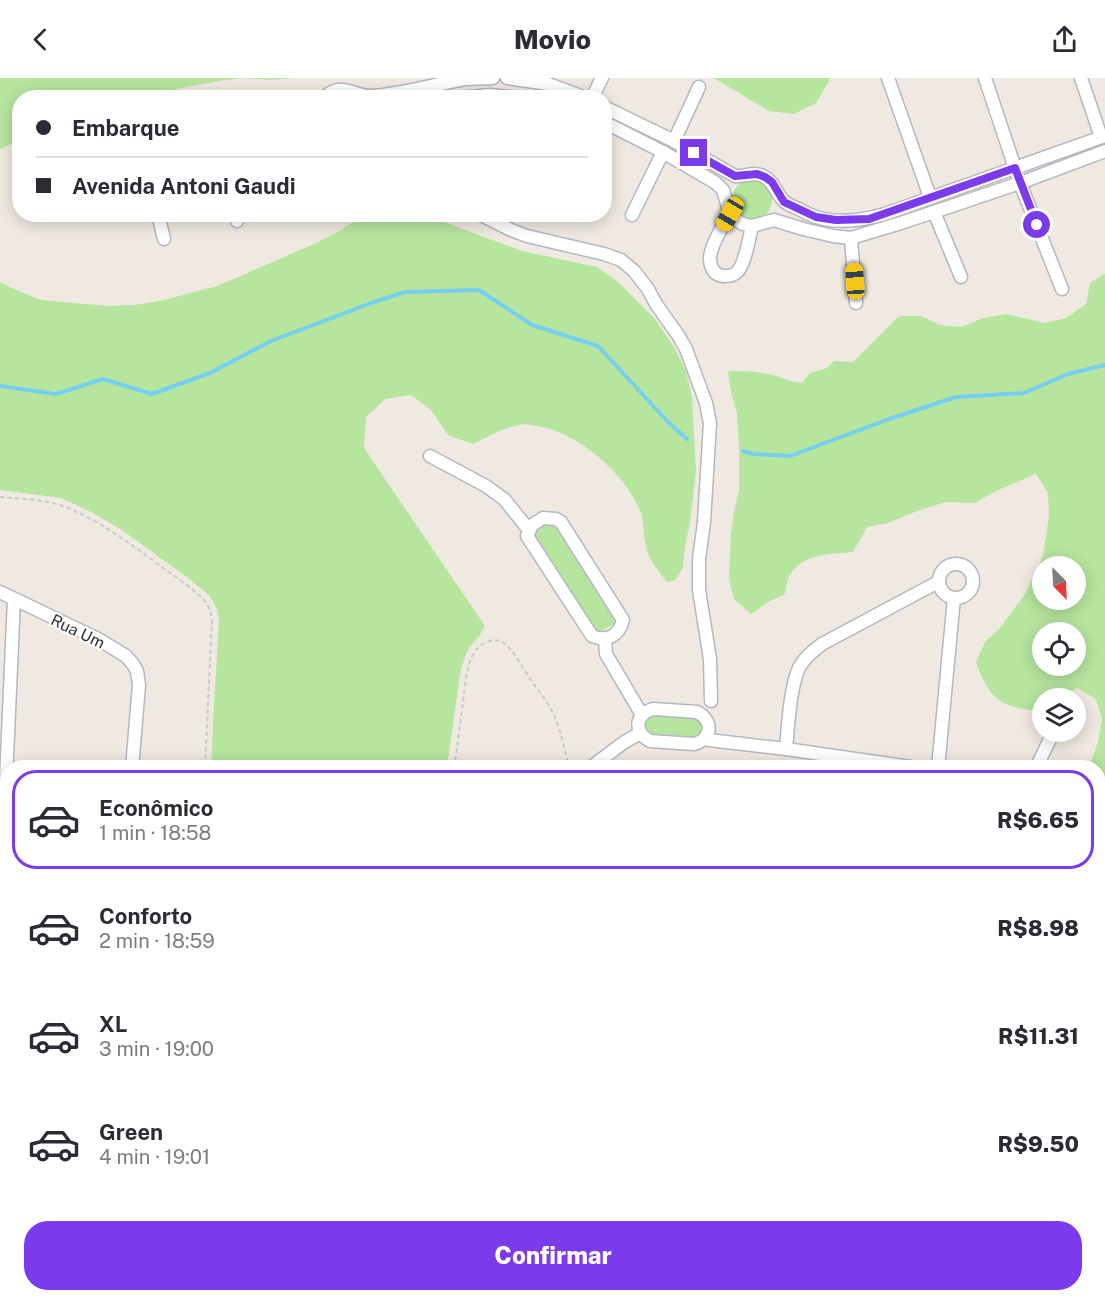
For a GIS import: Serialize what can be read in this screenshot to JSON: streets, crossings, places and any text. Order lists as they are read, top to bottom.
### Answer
{
  "streets": {
    "street": ["Rua Um"]
  },
  "north": "bottom right",
  "page": {
    "header": "Movio",
    "banner": ["Embarque", "Avenida Antoni Gaudi"],
    "list": [
      {
        "name": "Econômico",
        "note": "1 min · 18:58",
        "value": "R$6.65"
      },
      {
        "name": "Conforto",
        "note": "2 min · 18:59",
        "value": "R$8.98"
      },
      {
        "name": "XL",
        "note": "3 min · 19:00",
        "value": "R$11.31"
      },
      {
        "name": "Green",
        "note": "4 min · 19:01",
        "value": "R$9.50"
      }
    ],
    "buttons": "Confirmar"
  }
}
